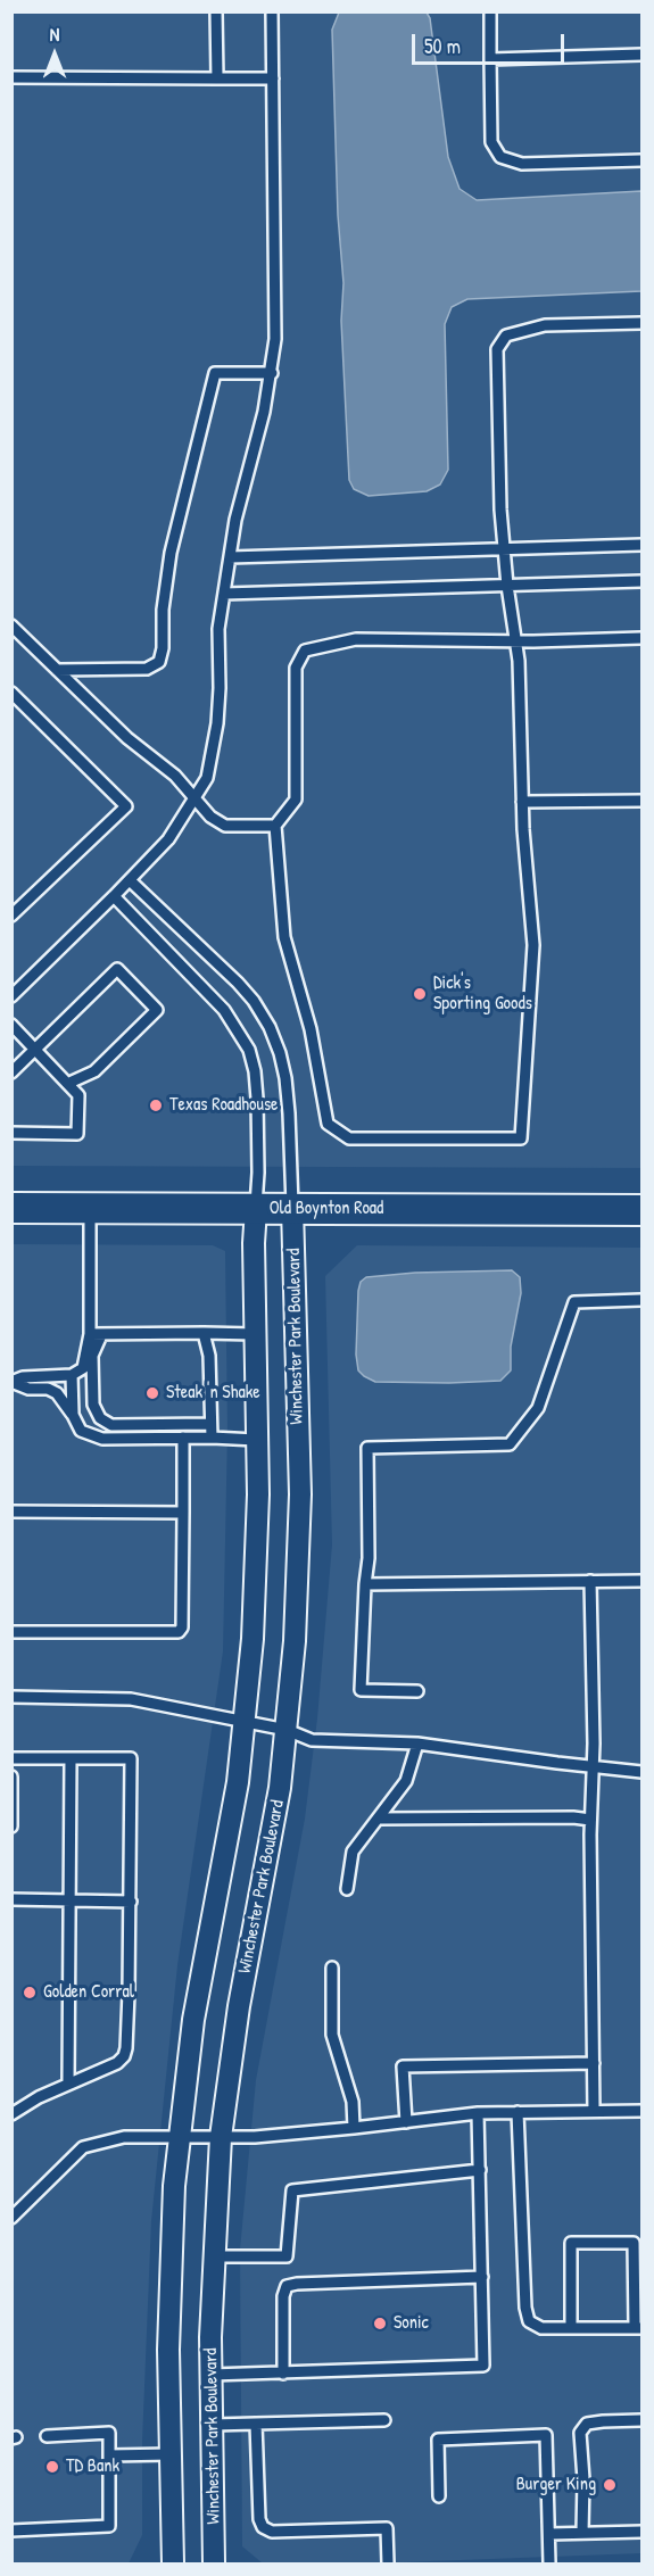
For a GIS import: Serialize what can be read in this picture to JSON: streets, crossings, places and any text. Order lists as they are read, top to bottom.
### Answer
{
  "streets": {
    "street": ["Old Boynton Road", "Winchester Park Boulevard"]
  },
  "crossings": [
    ["Old Boynton Road", "Winchester Park Boulevard"]
  ],
  "places": [
    "Dick's Sporting Goods",
    "Texas Roadhouse",
    "Steak 'n Shake",
    "Golden Corral",
    "Sonic",
    "TD Bank",
    "Burger King"
  ],
  "scale_bar": "50 m",
  "north": "top"
}
